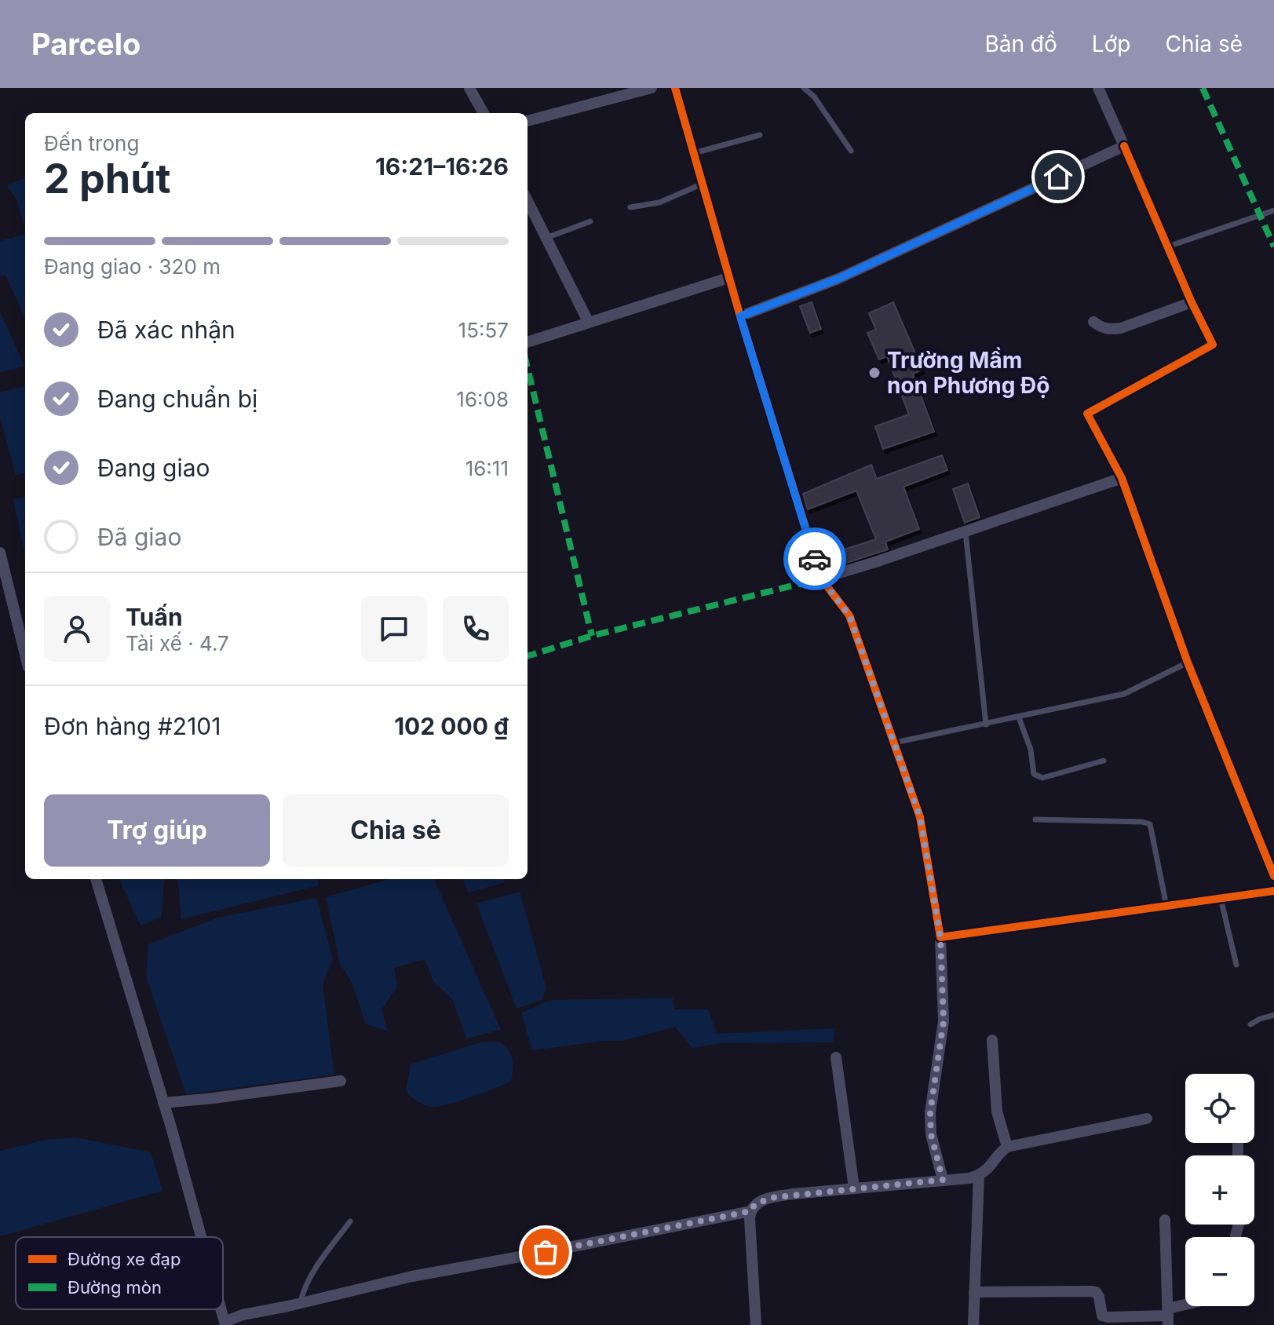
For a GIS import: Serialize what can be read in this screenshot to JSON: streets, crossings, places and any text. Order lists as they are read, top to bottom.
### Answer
{
  "places": ["Trường Mầm non Phương Độ"],
  "legend": ["Đường xe đạp", "Đường mòn"],
  "page": {
    "header": "Parcelo",
    "nav": ["Bản đồ", "Lớp", "Chia sẻ"],
    "heading": ["2 phút", "Đến trong", "16:21–16:26"],
    "panel": [
      "Tuấn",
      "Tài xế · 4.7",
      "Đơn hàng #2101",
      "102 000 ₫"
    ],
    "bar": "Đang giao · 320 m",
    "list": [
      ["Đã xác nhận", "15:57"],
      ["Đang chuẩn bị", "16:08"],
      ["Đang giao", "16:11"],
      "Đã giao"
    ],
    "buttons": ["Trợ giúp", "Chia sẻ"],
    "map_buttons": ["+", "−"]
  }
}
